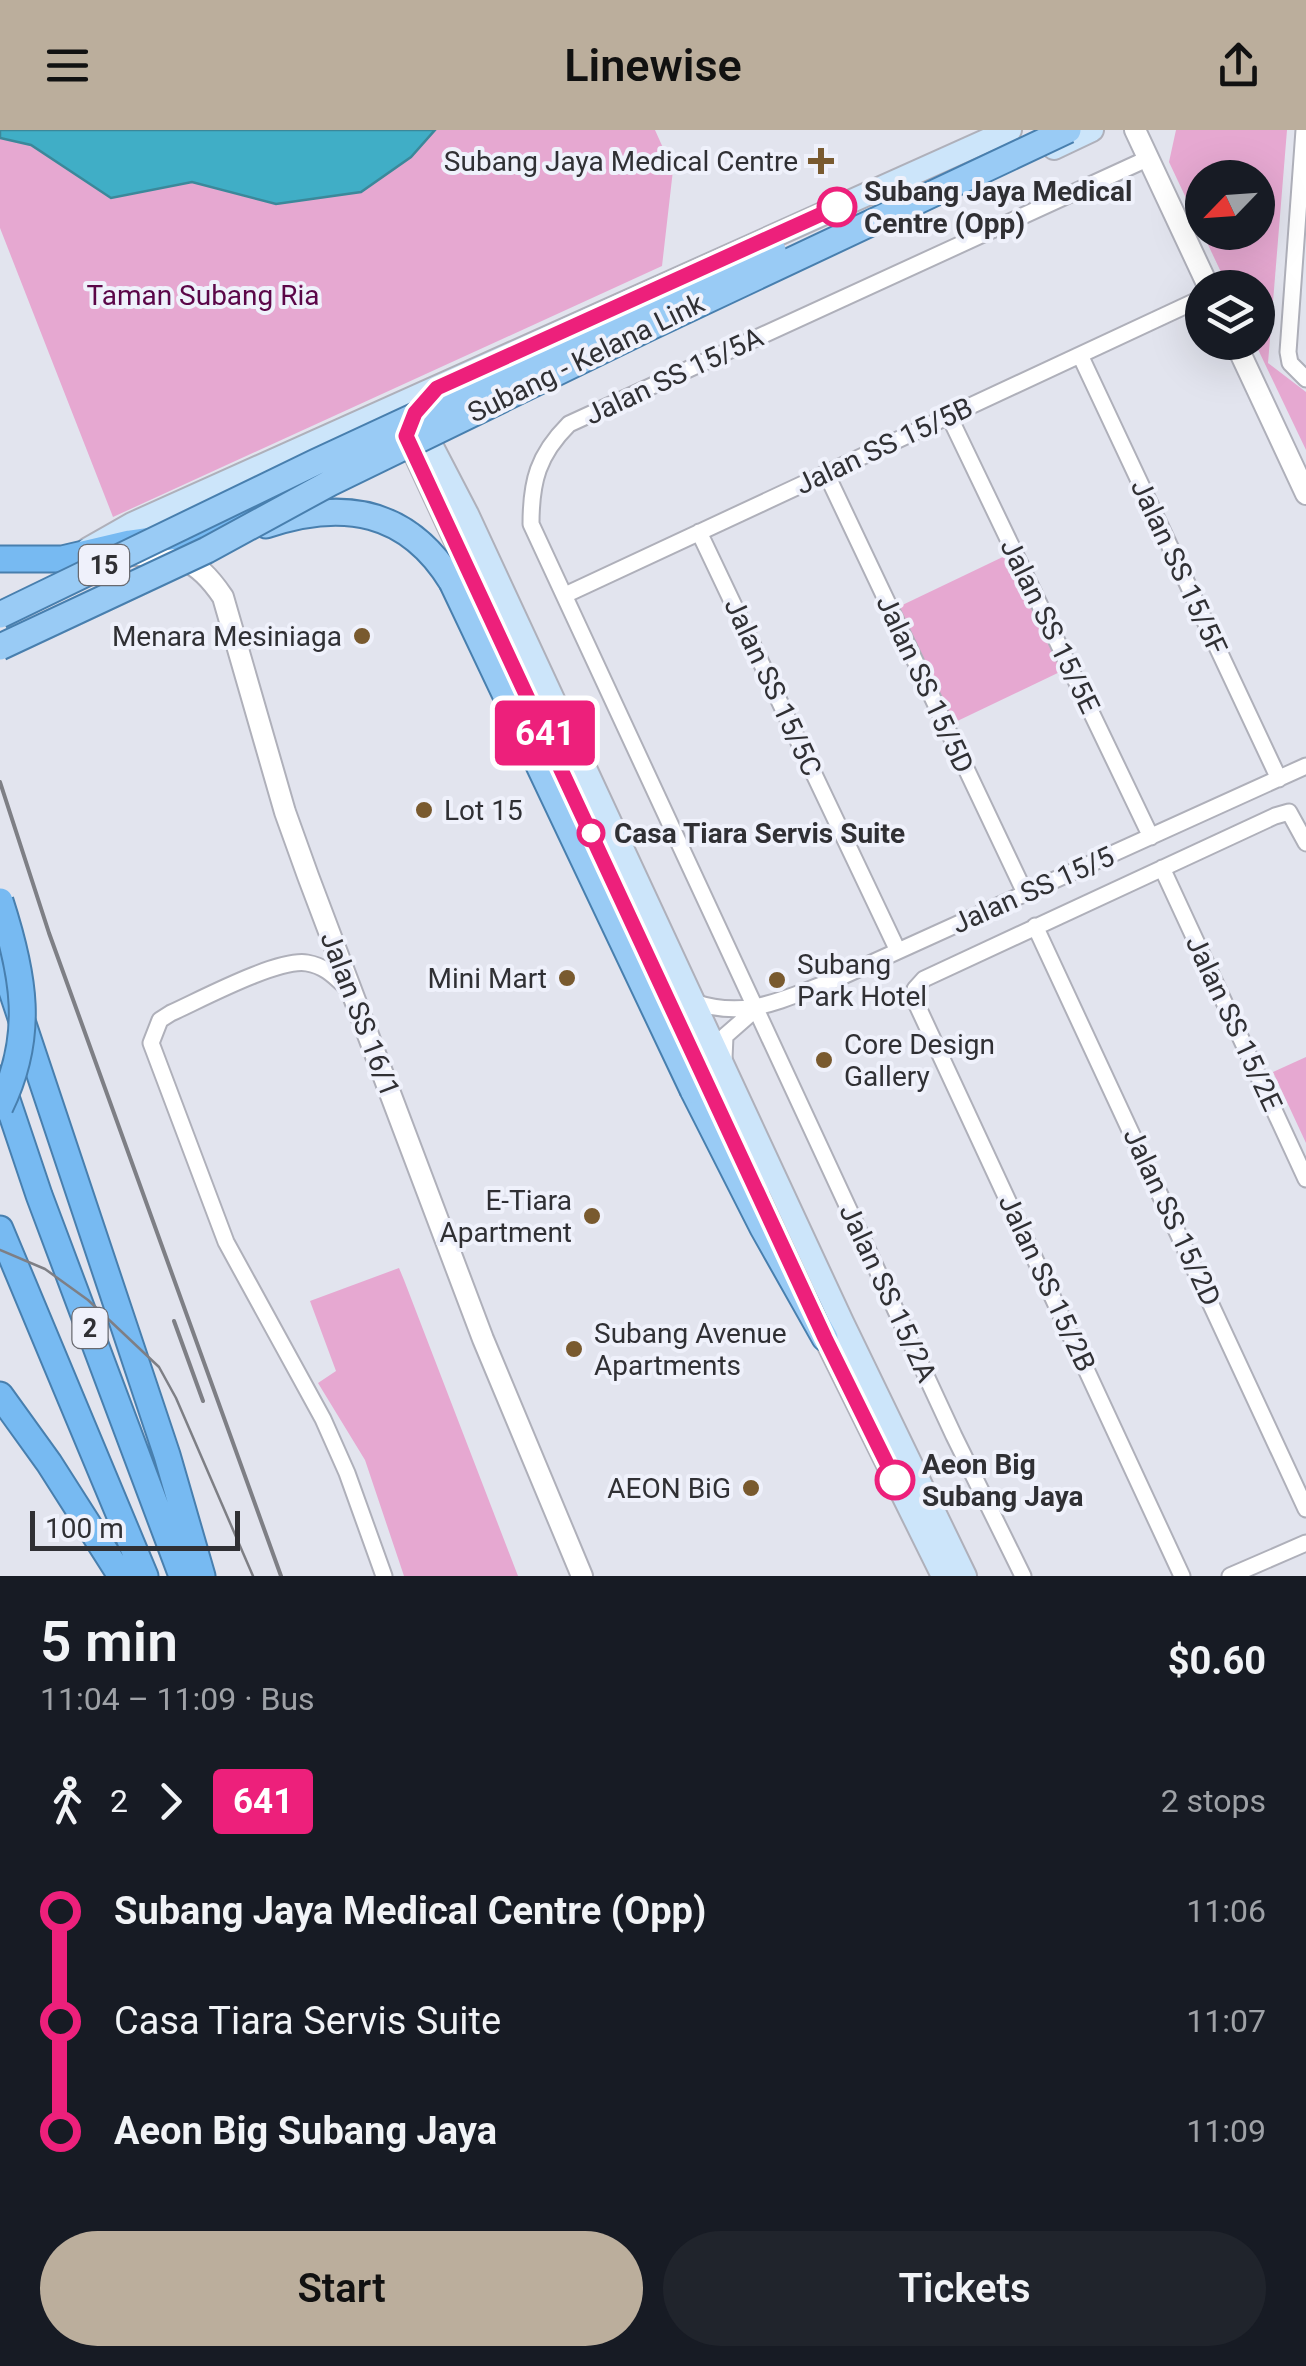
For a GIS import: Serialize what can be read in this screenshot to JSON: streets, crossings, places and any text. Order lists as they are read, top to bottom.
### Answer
{
  "streets": {
    "highway": ["2"],
    "main road": ["Subang - Kelana Link", "15"],
    "street": [
      "Jalan SS 15/5A",
      "Jalan SS 15/5B",
      "Jalan SS 15/5F",
      "Jalan SS 15/5E",
      "Jalan SS 15/5D",
      "Jalan SS 15/5C",
      "Jalan SS 15/5",
      "Jalan SS 16/1",
      "Jalan SS 15/2E",
      "Jalan SS 15/2D",
      "Jalan SS 15/2B",
      "Jalan SS 15/2A"
    ]
  },
  "crossings": [
    ["Jalan SS 15/5A", "Jalan SS 15/5B"],
    ["Jalan SS 15/5A", "Jalan SS 15/5"],
    ["Jalan SS 15/5A", "Jalan SS 15/2A"],
    ["Jalan SS 15/5B", "Jalan SS 15/5F"],
    ["Jalan SS 15/5B", "Jalan SS 15/5E"],
    ["Jalan SS 15/5B", "Jalan SS 15/5D"],
    ["Jalan SS 15/5B", "Jalan SS 15/5C"],
    ["Jalan SS 15/5F", "Jalan SS 15/5"],
    ["Jalan SS 15/5E", "Jalan SS 15/5"],
    ["Jalan SS 15/5D", "Jalan SS 15/5"],
    ["Jalan SS 15/5C", "Jalan SS 15/5"],
    ["Jalan SS 15/5", "Jalan SS 15/2A"],
    ["Jalan SS 15/2D", "Jalan SS 15/2B"]
  ],
  "parks": ["Taman Subang Ria"],
  "places": {
    "health": ["Subang Jaya Medical Centre"],
    "other": [
      "Subang Jaya Medical Centre (Opp)",
      "Menara Mesiniaga",
      "Lot 15",
      "Casa Tiara Servis Suite",
      "Mini Mart",
      "Subang Park Hotel",
      "Core Design Gallery",
      "E-Tiara Apartment",
      "Subang Avenue Apartments",
      "Aeon Big Subang Jaya",
      "AEON BiG"
    ]
  },
  "lines": ["bus line 641"],
  "scale_bar": "100 m",
  "north": "bottom left",
  "page": {
    "header": "Linewise",
    "on_map": "641",
    "scale": "100 m",
    "heading": ["5 min", "11:04 – 11:09 · Bus", "$0.60"],
    "legs": ["2", "641", "2 stops"],
    "list": [
      {
        "name": "Subang Jaya Medical Centre (Opp)",
        "value": "11:06"
      },
      {
        "name": "Casa Tiara Servis Suite",
        "value": "11:07"
      },
      {
        "name": "Aeon Big Subang Jaya",
        "value": "11:09"
      }
    ],
    "buttons": ["Start", "Tickets"]
  }
}
